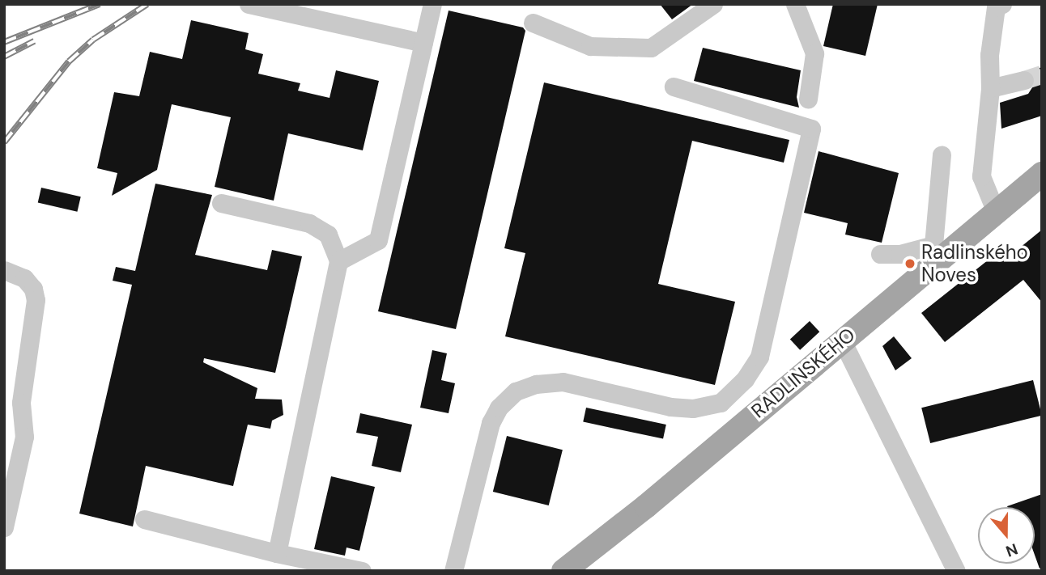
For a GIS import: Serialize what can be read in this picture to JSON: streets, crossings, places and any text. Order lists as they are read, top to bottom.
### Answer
{
  "streets": {
    "main road": ["RADLINSKÉHO"]
  },
  "places": ["Radlinského Noves"],
  "north": "bottom"
}
